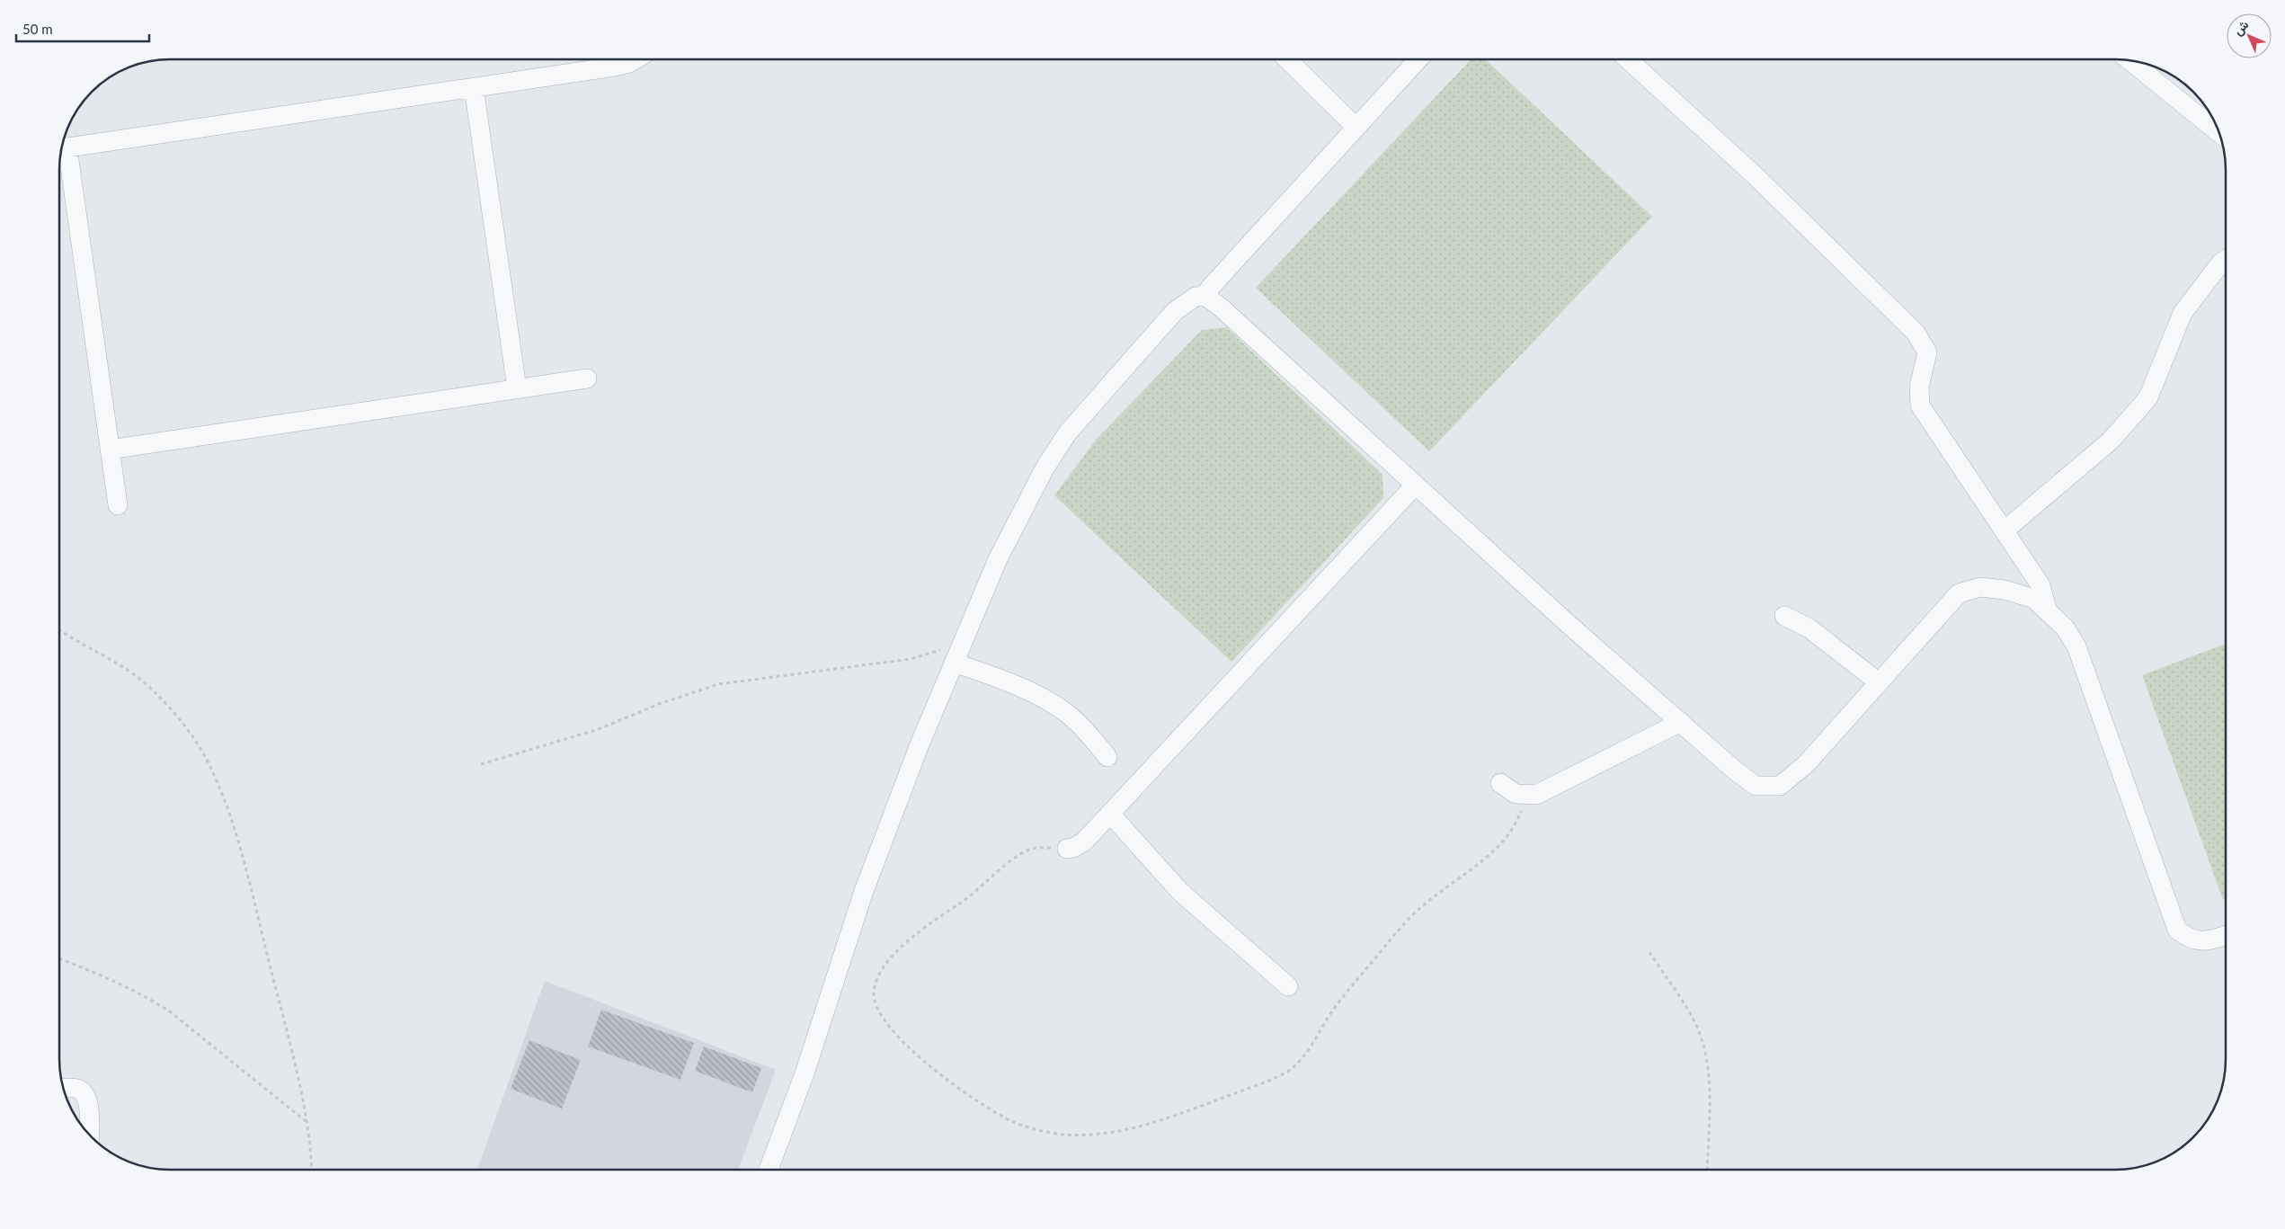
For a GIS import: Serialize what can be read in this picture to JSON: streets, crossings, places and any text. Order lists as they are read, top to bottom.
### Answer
{
  "scale_bar": "50 m",
  "north": "top left"
}
